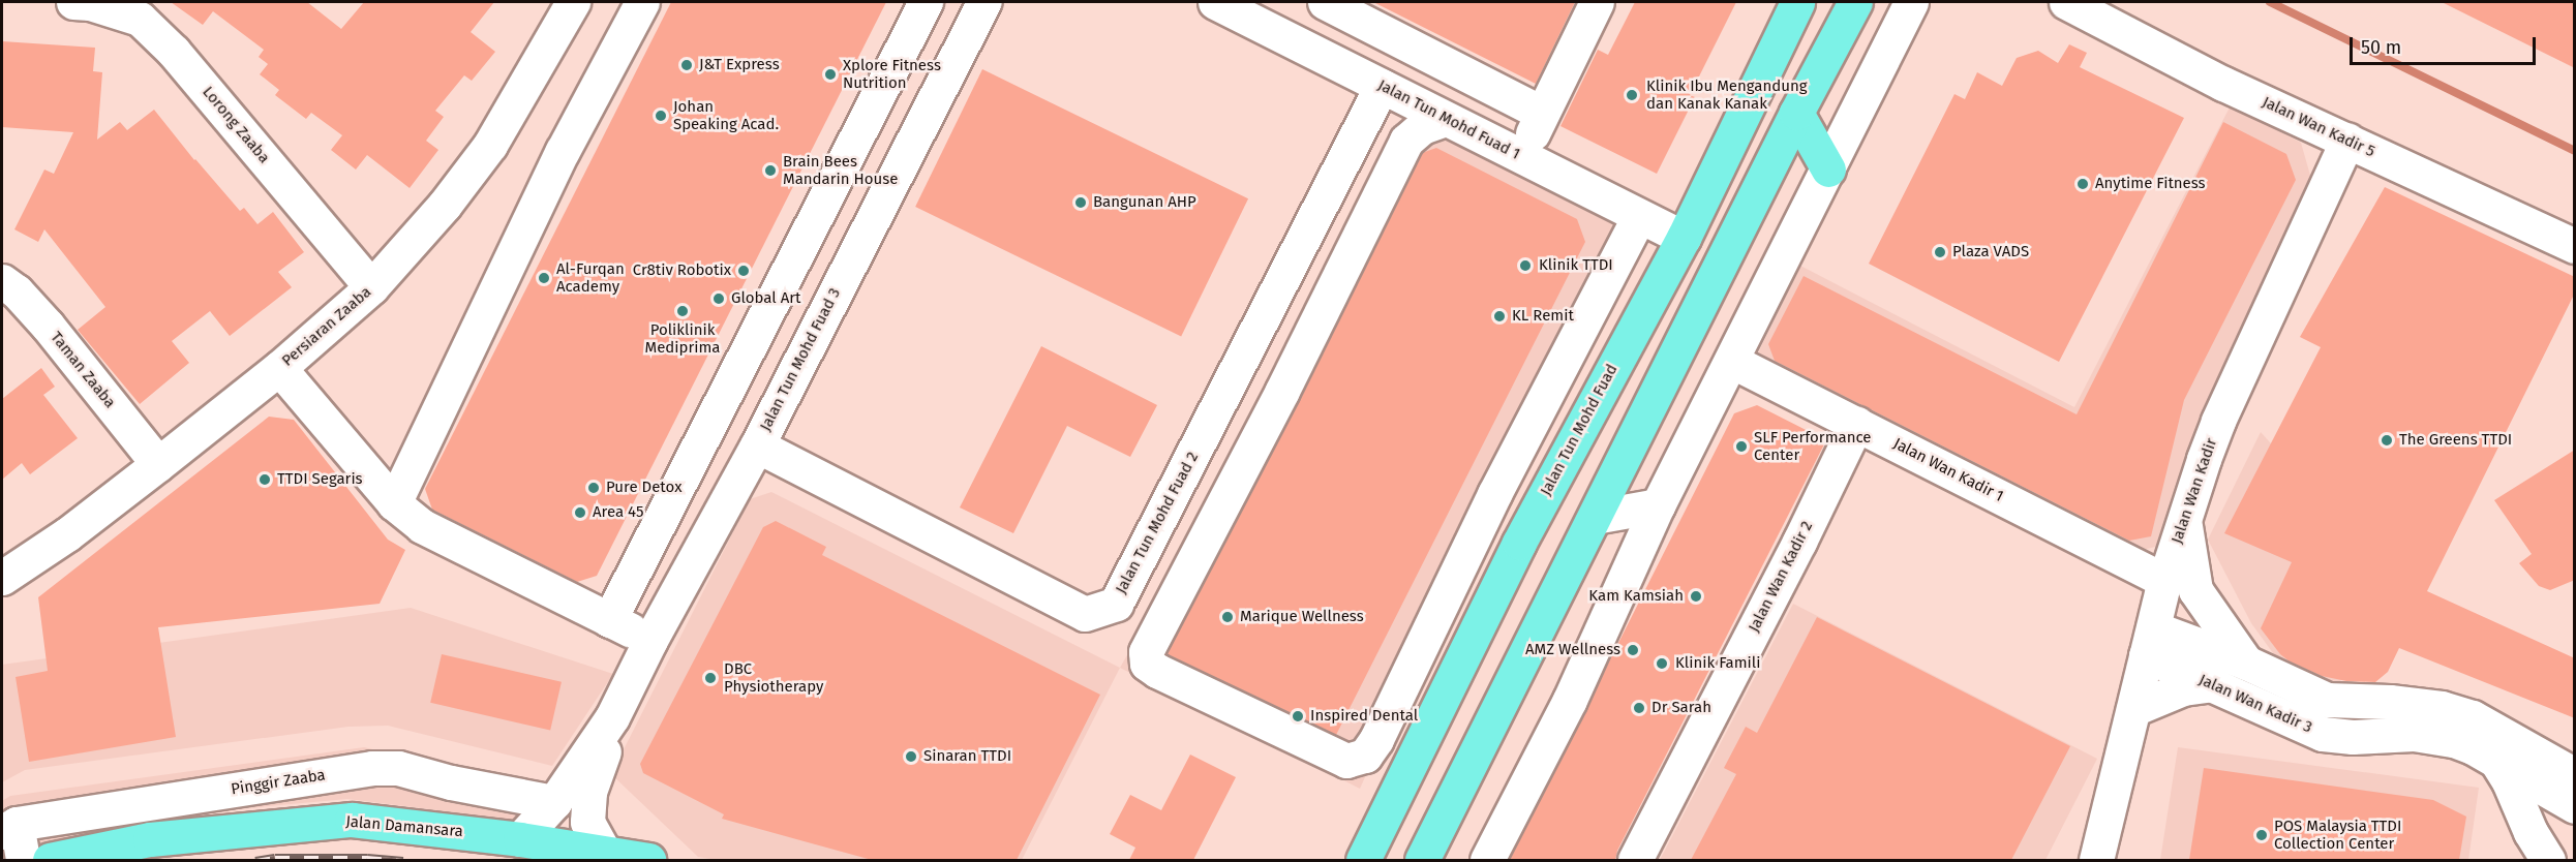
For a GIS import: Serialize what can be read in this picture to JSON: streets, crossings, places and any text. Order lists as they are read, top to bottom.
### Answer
{
  "streets": {
    "main road": ["Jalan Tun Mohd Fuad", "Jalan Damansara"],
    "street": [
      "Jalan Tun Mohd Fuad 1",
      "Lorong Zaaba",
      "Jalan Wan Kadir 5",
      "Persiaran Zaaba",
      "Jalan Tun Mohd Fuad 3",
      "Taman Zaaba",
      "Jalan Wan Kadir 1",
      "Jalan Wan Kadir",
      "Jalan Tun Mohd Fuad 2",
      "Jalan Wan Kadir 2",
      "Jalan Wan Kadir 3",
      "Pinggir Zaaba"
    ]
  },
  "crossings": [
    ["Jalan Tun Mohd Fuad 1", "Jalan Tun Mohd Fuad"],
    ["Jalan Tun Mohd Fuad 1", "Jalan Tun Mohd Fuad 2"],
    ["Lorong Zaaba", "Persiaran Zaaba"],
    ["Jalan Wan Kadir 5", "Jalan Wan Kadir"],
    ["Persiaran Zaaba", "Taman Zaaba"],
    ["Jalan Tun Mohd Fuad 3", "Jalan Tun Mohd Fuad 2"],
    ["Jalan Tun Mohd Fuad 3", "Pinggir Zaaba"],
    ["Jalan Tun Mohd Fuad 3", "Jalan Damansara"],
    ["Jalan Wan Kadir 1", "Jalan Wan Kadir"],
    ["Jalan Wan Kadir 1", "Jalan Wan Kadir 2"],
    ["Jalan Wan Kadir", "Jalan Wan Kadir 3"]
  ],
  "places": [
    "J&T Express",
    "Xplore Fitness Nutrition",
    "Klinik Ibu Mengandung dan Kanak Kanak",
    "Johan Speaking Acad.",
    "Brain Bees Mandarin House",
    "Anytime Fitness",
    "Bangunan AHP",
    "Plaza VADS",
    "Klinik TTDI",
    "Cr8tiv Robotix",
    "Al-Furqan Academy",
    "Global Art",
    "Poliklinik Mediprima",
    "KL Remit",
    "The Greens TTDI",
    "SLF Performance Center",
    "TTDI Segaris",
    "Pure Detox",
    "Area 45",
    "Kam Kamsiah",
    "Marique Wellness",
    "AMZ Wellness",
    "Klinik Famili",
    "DBC Physiotherapy",
    "Dr Sarah",
    "Inspired Dental",
    "Sinaran TTDI",
    "POS Malaysia TTDI Collection Center"
  ],
  "scale_bar": "50 m"
}
